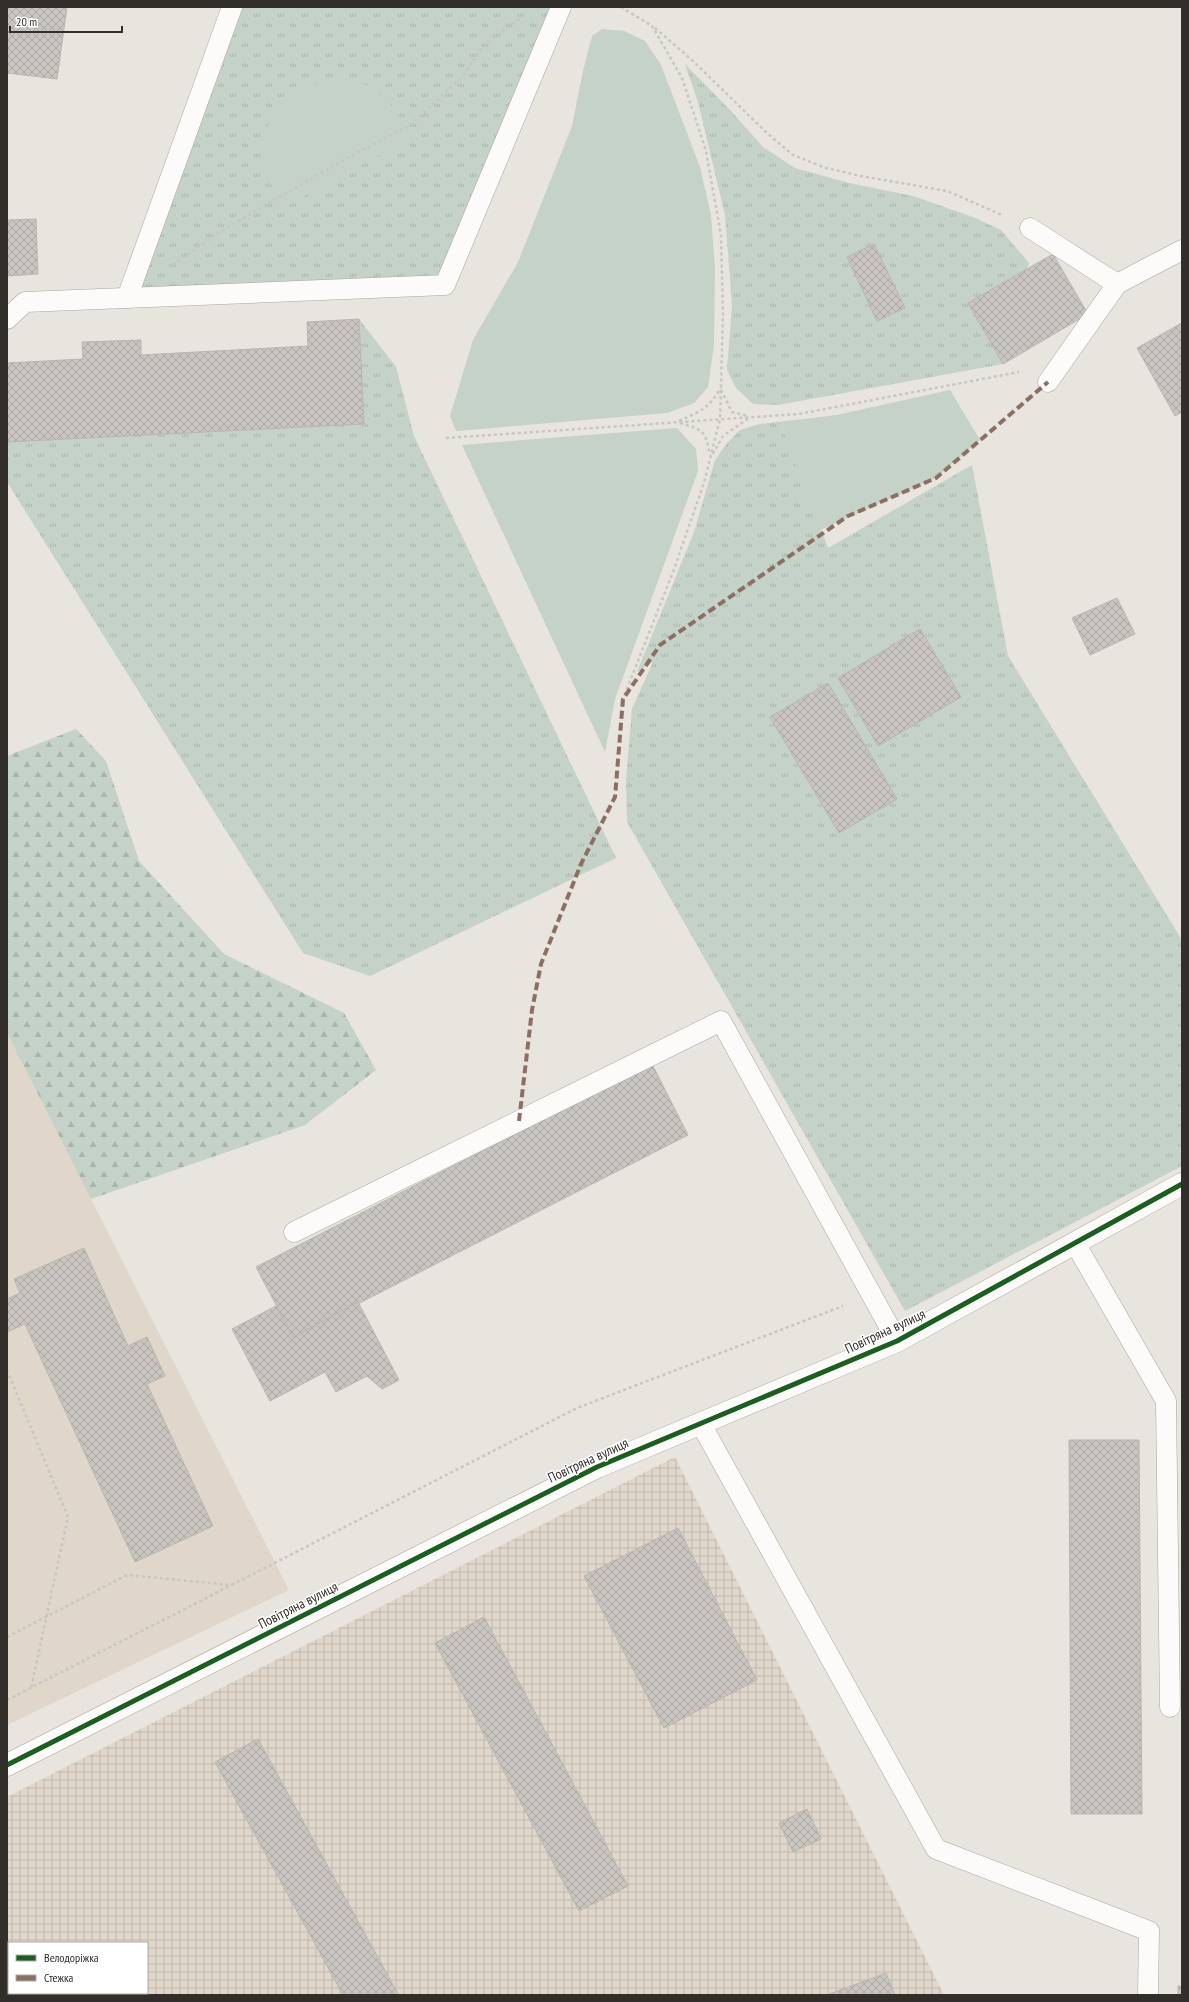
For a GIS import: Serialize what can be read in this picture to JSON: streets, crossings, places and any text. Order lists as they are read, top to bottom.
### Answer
{
  "streets": {
    "street": ["Повітряна вулиця"]
  },
  "legend": ["Велодоріжка", "Стежка"],
  "scale_bar": "20 m"
}
